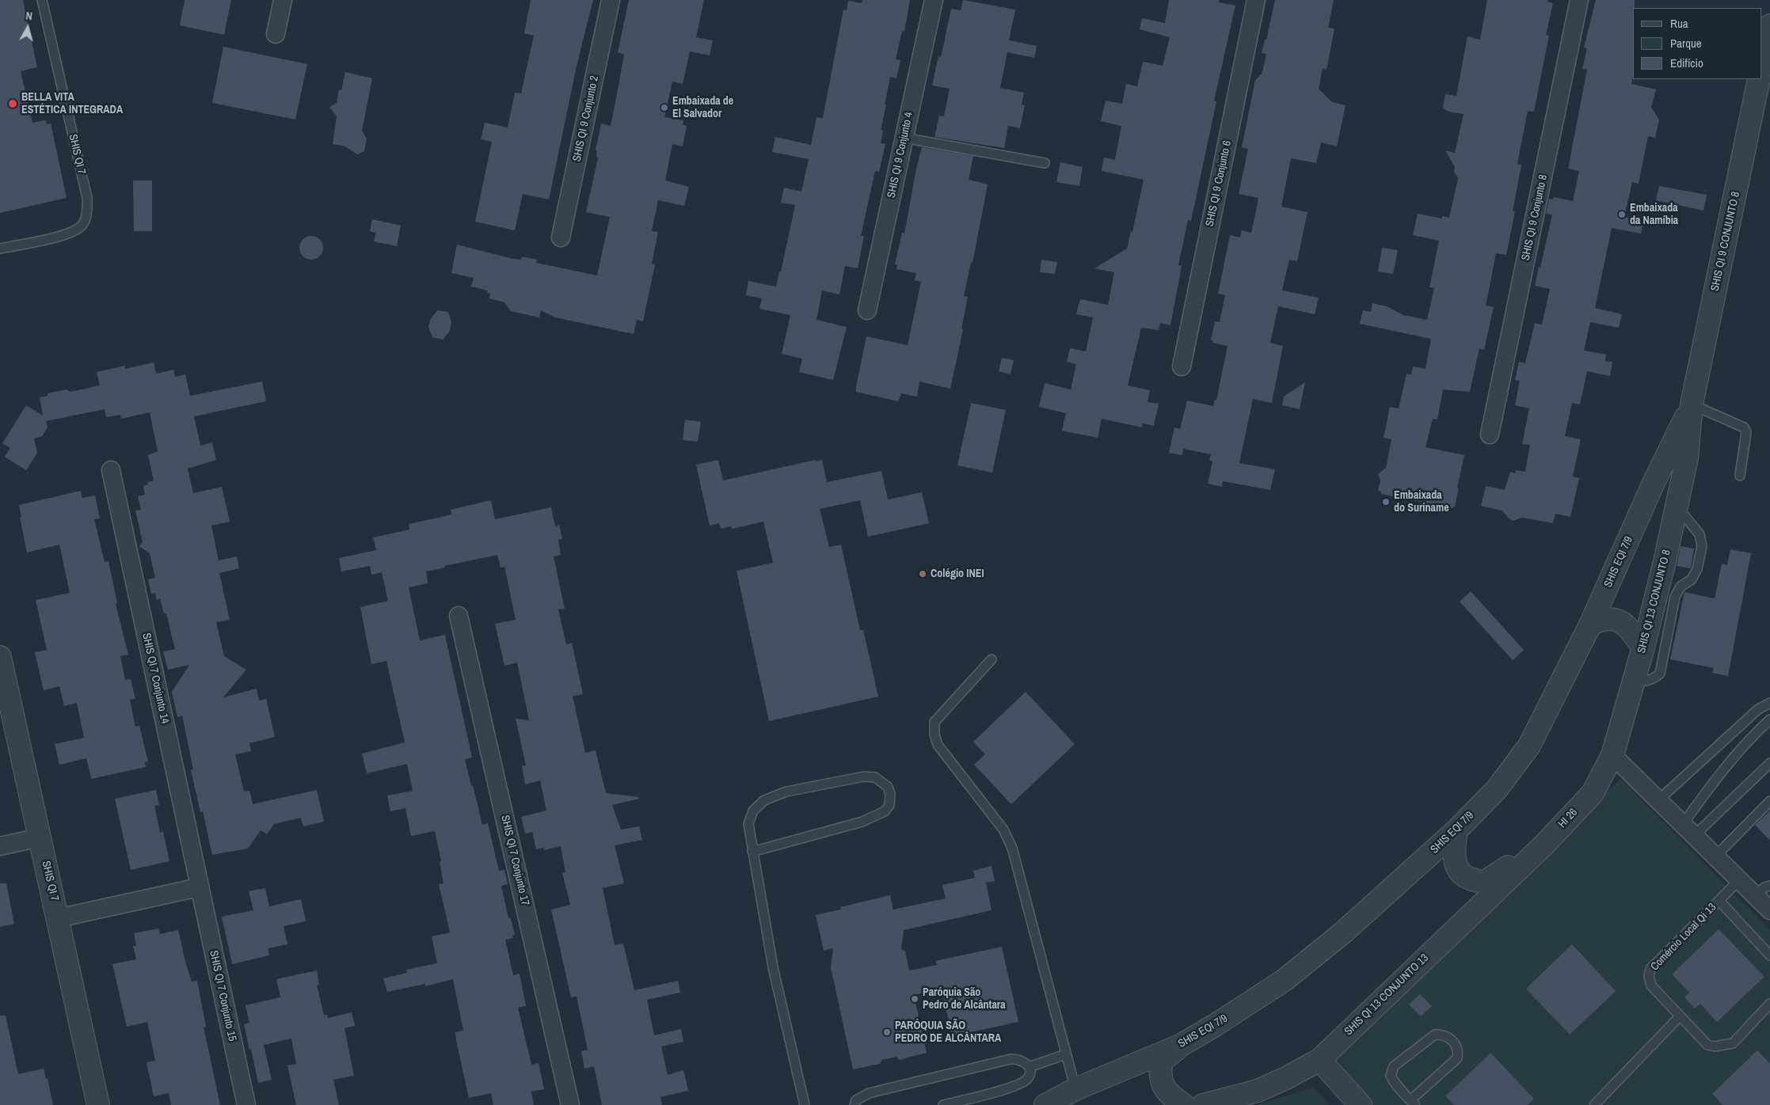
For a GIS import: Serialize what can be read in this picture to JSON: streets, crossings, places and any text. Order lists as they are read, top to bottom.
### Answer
{
  "streets": {
    "street": [
      "SHIS QI 9 Conjunto 2",
      "SHIS QI 7",
      "SHIS QI 9 Conjunto 4",
      "SHIS QI 9 Conjunto 6",
      "SHIS QI 9 Conjunto 8",
      "SHIS QI 9 CONJUNTO 8",
      "SHIS EQI 7/9",
      "SHIS QI 13 CONJUNTO 8",
      "SHIS QI 7 Conjunto 14",
      "HI 26",
      "SHIS QI 7 Conjunto 17",
      "SHIS QI 13 CONJUNTO 13",
      "SHIS QI 7 Conjunto 15"
    ],
    "lane": ["Comércio Local Qi 13"]
  },
  "crossings": [
    ["SHIS QI 9 CONJUNTO 8", "SHIS EQI 7/9"],
    ["SHIS QI 9 CONJUNTO 8", "SHIS QI 13 CONJUNTO 8"],
    ["SHIS EQI 7/9", "SHIS QI 13 CONJUNTO 8"],
    ["SHIS QI 13 CONJUNTO 8", "HI 26"],
    ["SHIS QI 7 Conjunto 14", "SHIS QI 7 Conjunto 15"],
    ["HI 26", "SHIS QI 13 CONJUNTO 13"]
  ],
  "places": [
    "BELLA VITA ESTÉTICA INTEGRADA",
    "Embaixada de El Salvador",
    "Embaixada da Namíbia",
    "Embaixada do Suriname",
    "Colégio INEI",
    "Paróquia São Pedro de Alcântara",
    "PARÓQUIA SÃO PEDRO DE ALCÂNTARA"
  ],
  "legend": ["Rua", "Parque", "Edifício"],
  "north": "top"
}
